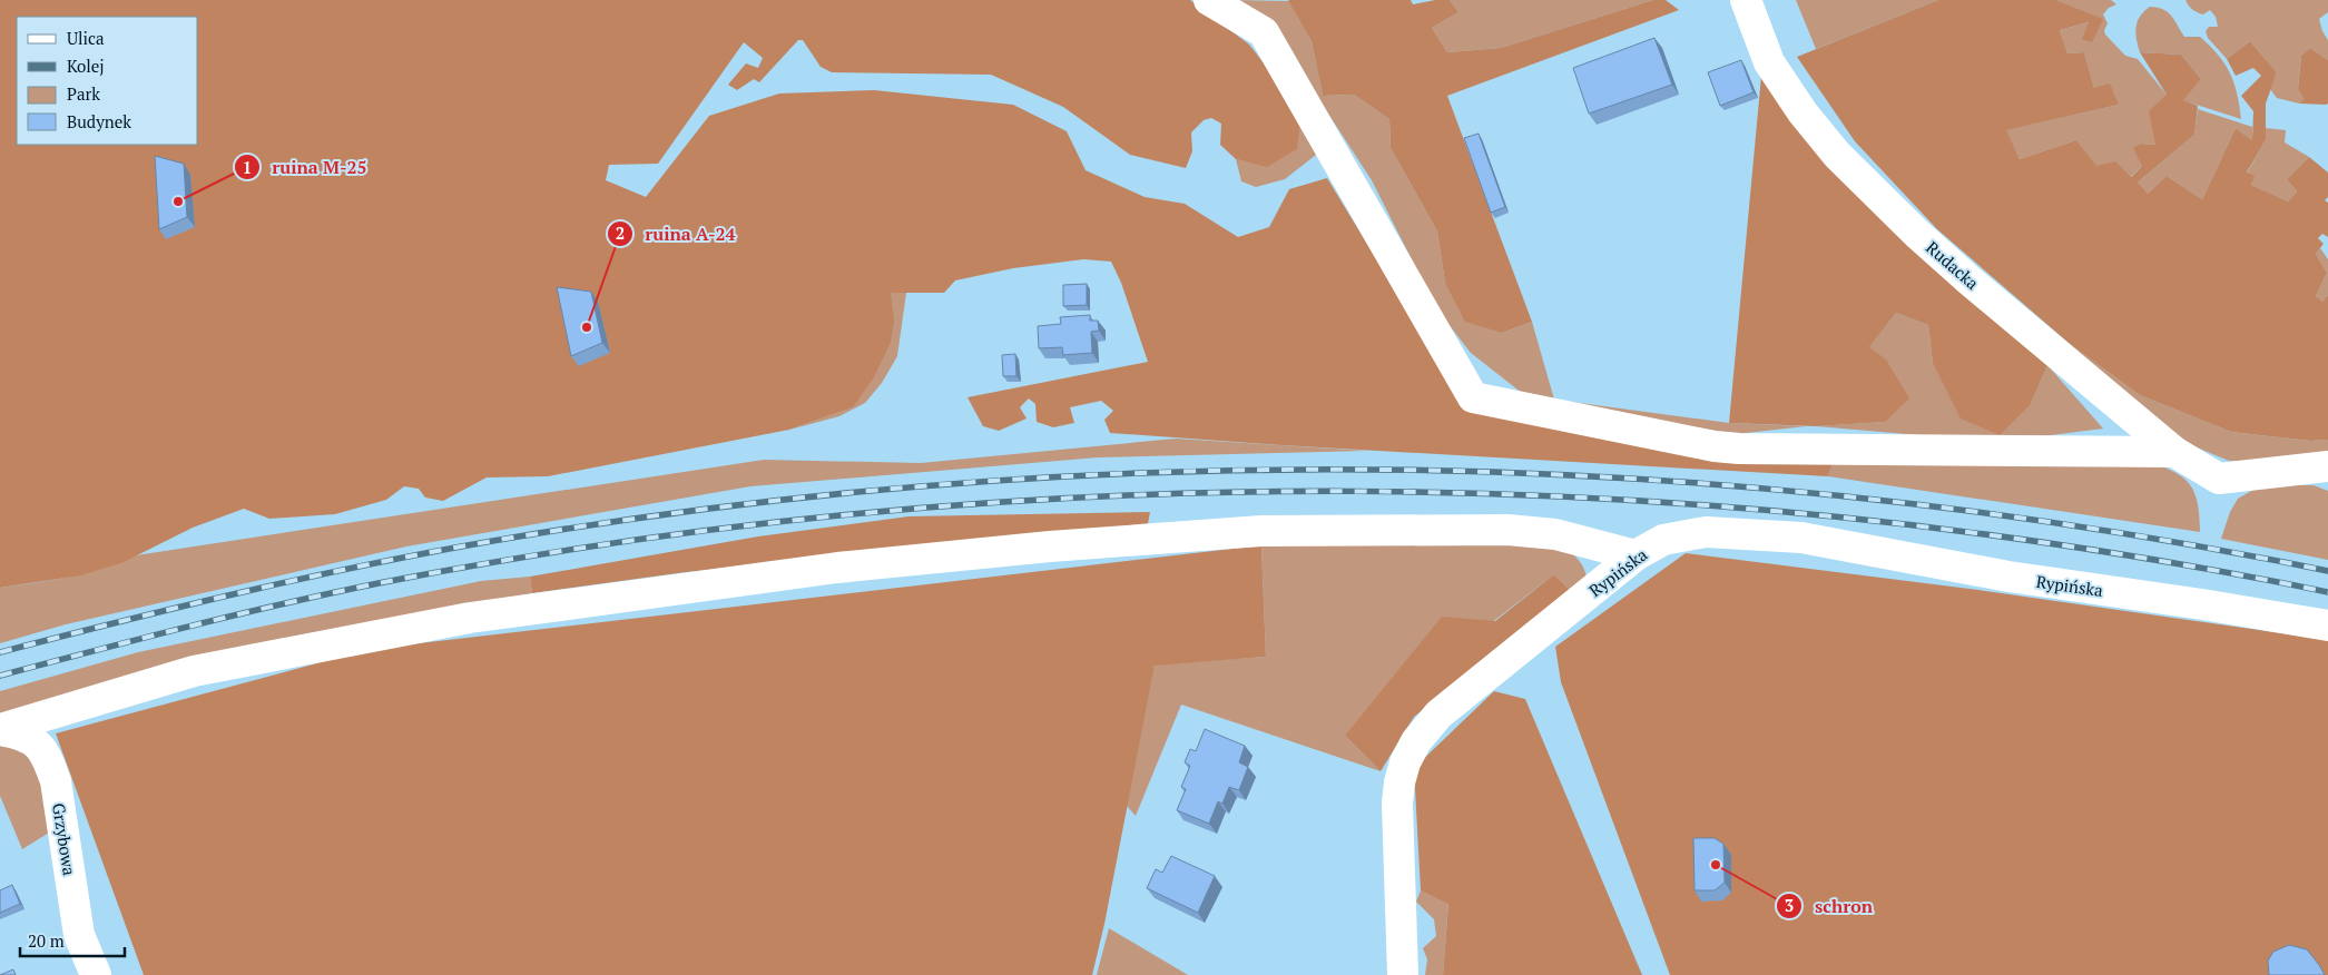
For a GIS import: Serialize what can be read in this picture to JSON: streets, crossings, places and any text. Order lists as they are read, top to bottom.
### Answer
{
  "streets": {
    "street": ["Rudacka", "Rypińska", "Grzybowa"]
  },
  "places": ["ruina M-25", "ruina A-24", "schron"],
  "legend": [
    "Ulica",
    "Kolej",
    "Park",
    "Budynek"
  ],
  "scale_bar": "20 m"
}
